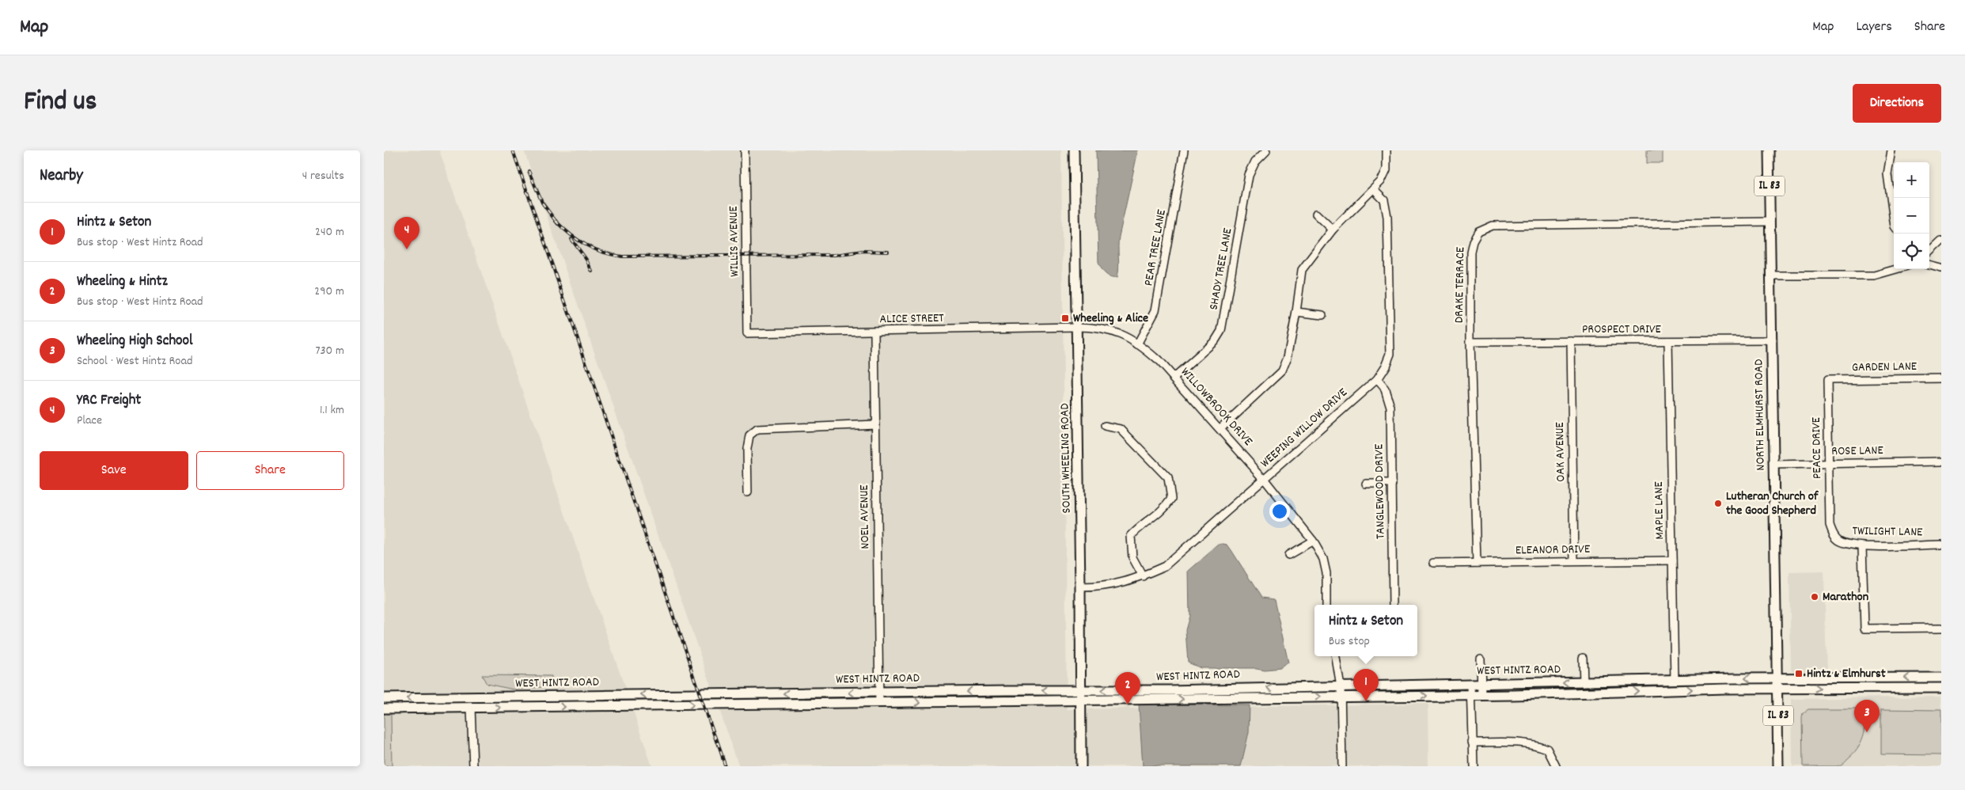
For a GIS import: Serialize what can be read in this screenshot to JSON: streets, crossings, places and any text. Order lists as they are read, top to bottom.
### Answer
{
  "streets": {
    "main road": [
      "IL 83",
      "NORTH ELMHURST ROAD",
      "SOUTH WHEELING ROAD",
      "WEST HINTZ ROAD"
    ],
    "street": [
      "WILLIS AVENUE",
      "PEAR TREE LANE",
      "SHADY TREE LANE",
      "DRAKE TERRACE",
      "ALICE STREET",
      "PROSPECT DRIVE",
      "GARDEN LANE",
      "WILLOWBROOK DRIVE",
      "WEEPING WILLOW DRIVE",
      "PEACE DRIVE",
      "ROSE LANE",
      "OAK AVENUE",
      "TANGLEWOOD DRIVE",
      "MAPLE LANE",
      "NOEL AVENUE",
      "TWILIGHT LANE",
      "ELEANOR DRIVE"
    ]
  },
  "crossings": [
    ["IL 83", "NORTH ELMHURST ROAD"],
    ["IL 83", "WEST HINTZ ROAD"],
    ["WILLIS AVENUE", "ALICE STREET"],
    ["PEAR TREE LANE", "WILLOWBROOK DRIVE"],
    ["SHADY TREE LANE", "WILLOWBROOK DRIVE"],
    ["DRAKE TERRACE", "PROSPECT DRIVE"],
    ["DRAKE TERRACE", "NORTH ELMHURST ROAD"],
    ["DRAKE TERRACE", "ELEANOR DRIVE"],
    ["ALICE STREET", "WILLOWBROOK DRIVE"],
    ["ALICE STREET", "SOUTH WHEELING ROAD"],
    ["ALICE STREET", "NOEL AVENUE"],
    ["PROSPECT DRIVE", "NORTH ELMHURST ROAD"],
    ["PROSPECT DRIVE", "OAK AVENUE"],
    ["PROSPECT DRIVE", "MAPLE LANE"],
    ["GARDEN LANE", "PEACE DRIVE"],
    ["WILLOWBROOK DRIVE", "WEEPING WILLOW DRIVE"],
    ["WILLOWBROOK DRIVE", "SOUTH WHEELING ROAD"],
    ["NORTH ELMHURST ROAD", "ROSE LANE"],
    ["NORTH ELMHURST ROAD", "WEST HINTZ ROAD"],
    ["WEEPING WILLOW DRIVE", "SOUTH WHEELING ROAD"],
    ["WEEPING WILLOW DRIVE", "TANGLEWOOD DRIVE"],
    ["PEACE DRIVE", "ROSE LANE"],
    ["PEACE DRIVE", "TWILIGHT LANE"],
    ["OAK AVENUE", "ELEANOR DRIVE"],
    ["SOUTH WHEELING ROAD", "WEST HINTZ ROAD"],
    ["MAPLE LANE", "ELEANOR DRIVE"],
    ["MAPLE LANE", "WEST HINTZ ROAD"],
    ["NOEL AVENUE", "WEST HINTZ ROAD"]
  ],
  "places": {
    "transit": ["Wheeling & Alice", "Hintz & Elmhurst"],
    "other": ["Lutheran Church of the Good Shepherd", "Marathon"]
  },
  "page": {
    "header": "Map",
    "nav": ["Map", "Layers", "Share"],
    "title": "Find us",
    "buttons": [
      "Directions",
      ["Save", "Share"]
    ],
    "heading": ["Nearby", "4 results"],
    "map_buttons": ["+", "−"],
    "list": [
      {
        "mark": "1",
        "name": "Hintz & Seton",
        "note": "Bus stop · West Hintz Road",
        "value": "240 m"
      },
      {
        "mark": "2",
        "name": "Wheeling & Hintz",
        "note": "Bus stop · West Hintz Road",
        "value": "290 m"
      },
      {
        "mark": "3",
        "name": "Wheeling High School",
        "note": "School · West Hintz Road",
        "value": "730 m"
      },
      {
        "mark": "4",
        "name": "YRC Freight",
        "note": "Place",
        "value": "1.1 km"
      }
    ],
    "pins": [
      "4",
      "1",
      "2",
      "3"
    ],
    "popup": ["Hintz & Seton", "Bus stop"]
  }
}
